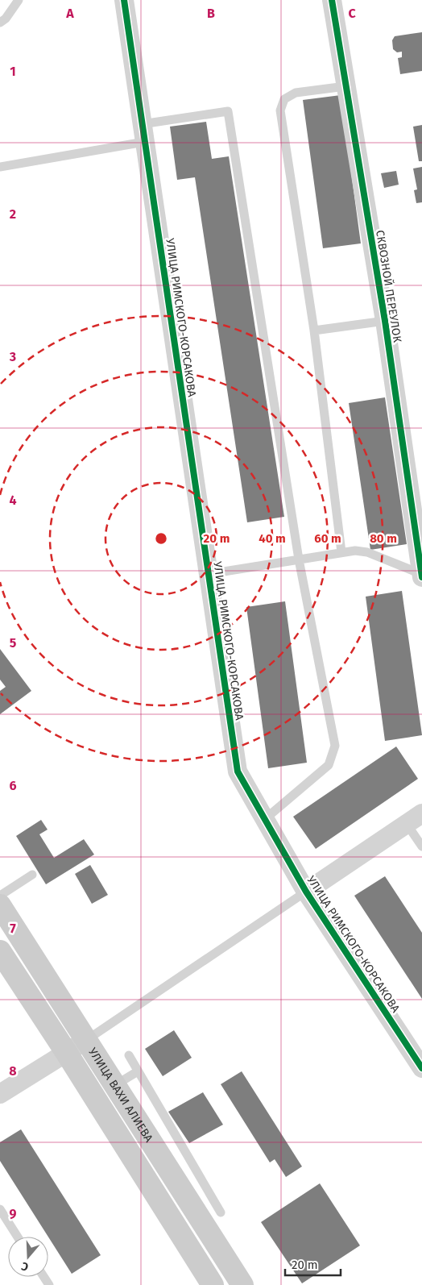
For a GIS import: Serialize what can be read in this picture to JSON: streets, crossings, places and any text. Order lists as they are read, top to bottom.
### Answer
{
  "streets": {
    "main road": ["УЛИЦА ВАХИ АЛИЕВА"],
    "street": ["СКВОЗНОЙ ПЕРЕУЛОК", "УЛИЦА РИМСКОГО-КОРСАКОВА"]
  },
  "scale_bar": "20 m",
  "north": "bottom",
  "grid": {
    "columns": ["A", "B", "C"],
    "rows": [
      "1",
      "2",
      "3",
      "4",
      "5",
      "6",
      "7",
      "8",
      "9"
    ]
  },
  "rings": [
    "20 m",
    "40 m",
    "60 m",
    "80 m"
  ]
}
